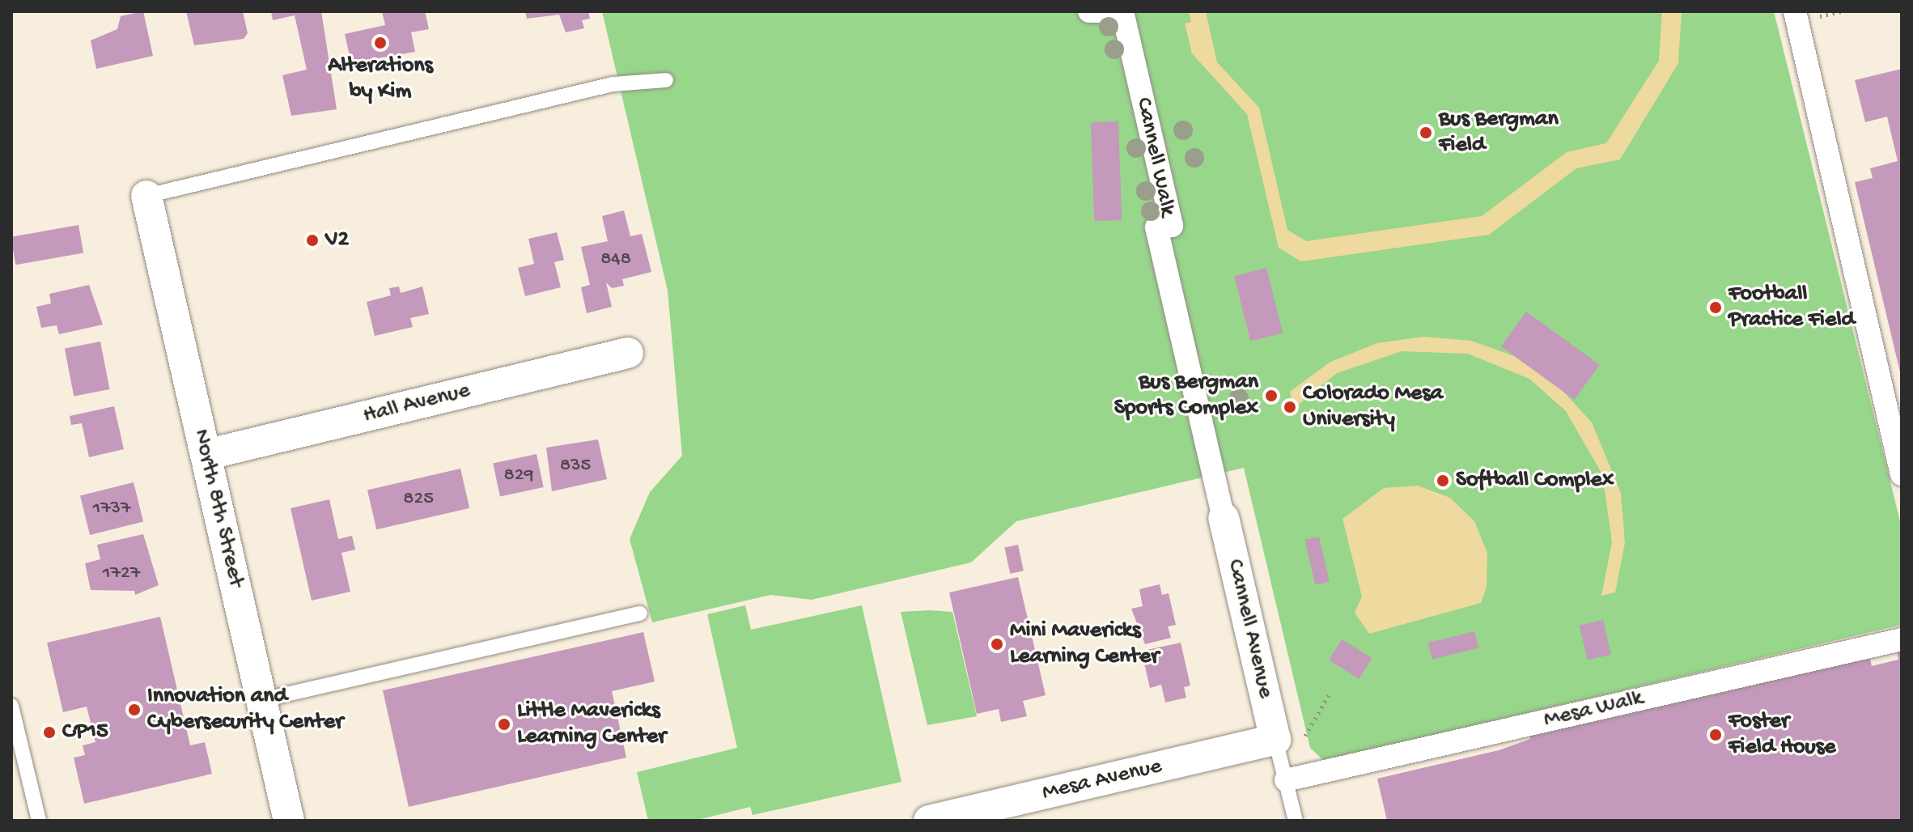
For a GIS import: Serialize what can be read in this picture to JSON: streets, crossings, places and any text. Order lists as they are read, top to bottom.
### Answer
{
  "streets": {
    "street": [
      "Cannell Walk",
      "Hall Avenue",
      "North 8th Street",
      "Cannell Avenue",
      "Mesa Walk",
      "Mesa Avenue"
    ]
  },
  "crossings": [
    ["Cannell Walk", "Cannell Avenue"],
    ["Hall Avenue", "North 8th Street"],
    ["Cannell Avenue", "Mesa Avenue"]
  ],
  "places": [
    "Alterations by Kim",
    "Bus Bergman Field",
    "V2",
    "Football Practice Field",
    "Bus Bergman Sports Complex",
    "Colorado Mesa University",
    "Softball Complex",
    "Mini Mavericks Learning Center",
    "Innovation and Cybersecurity Center",
    "Little Mavericks Learning Center",
    "CP15",
    "Foster Field House"
  ],
  "house_numbers": [
    "848",
    "835",
    "829",
    "825",
    "1737",
    "1727"
  ]
}
